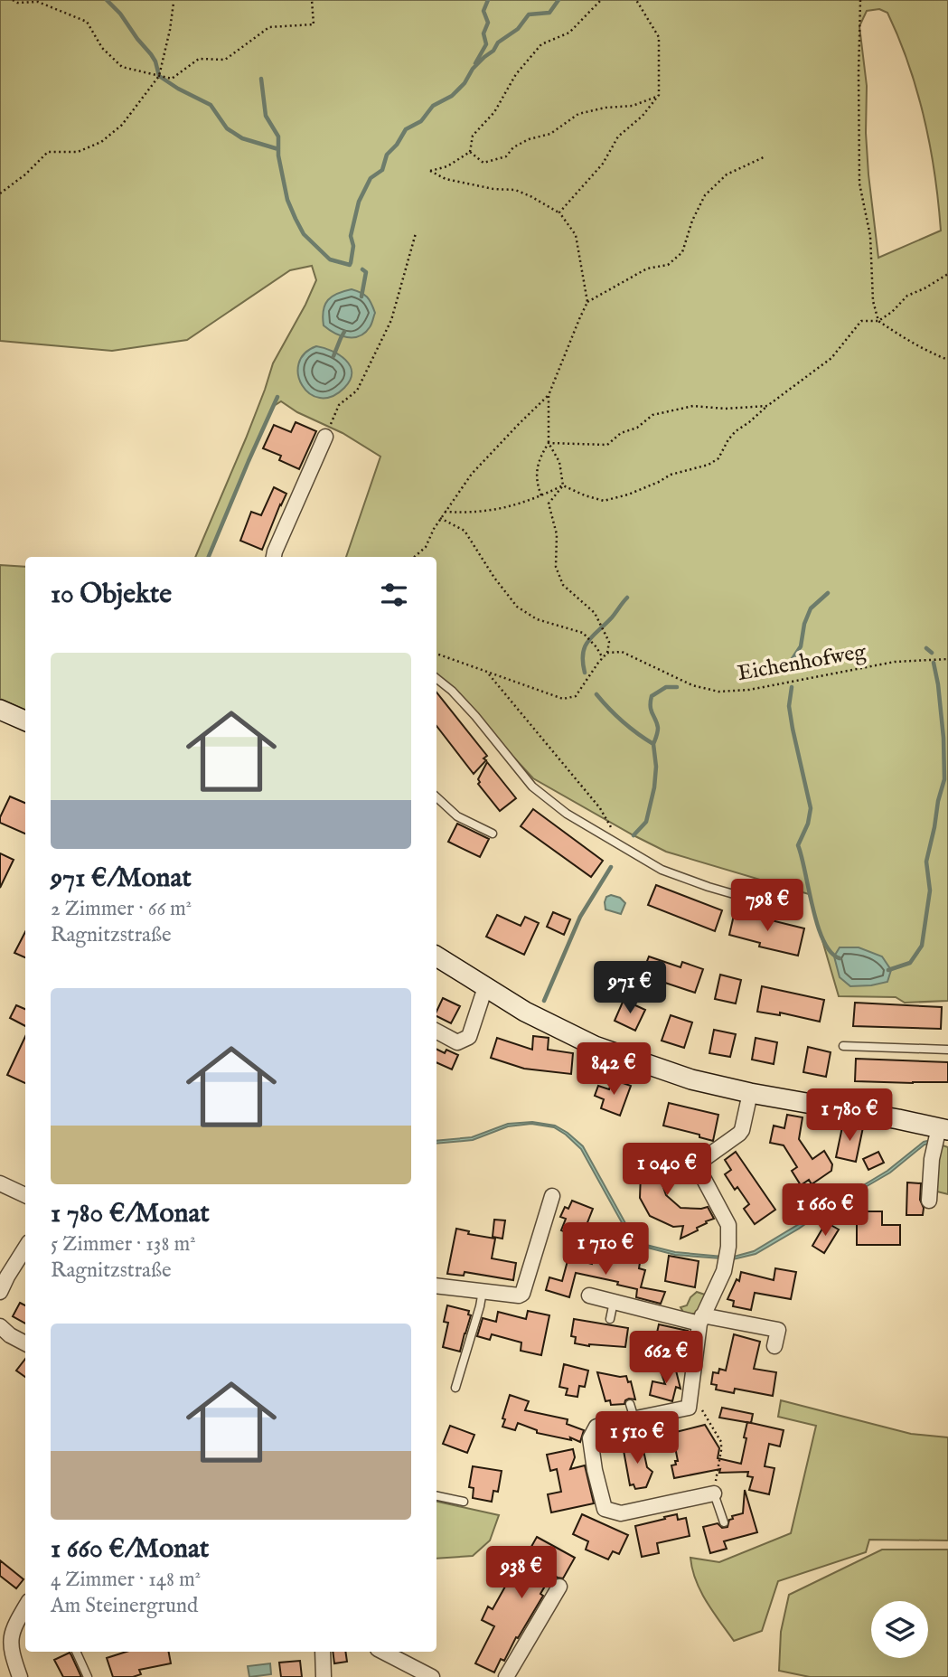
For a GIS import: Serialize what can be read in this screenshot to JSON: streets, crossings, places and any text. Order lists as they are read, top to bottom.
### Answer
{
  "streets": {
    "path": ["Eichenhofweg"]
  },
  "page": {
    "heading": "10 Objekte",
    "list": [
      {
        "name": "971 €/Monat",
        "note": "2 Zimmer · 66 m² · Ragnitzstraße"
      },
      {
        "name": "1 780 €/Monat",
        "note": "5 Zimmer · 138 m² · Ragnitzstraße"
      },
      {
        "name": "1 660 €/Monat",
        "note": "4 Zimmer · 148 m² · Am Steinergrund"
      }
    ],
    "price": [
      "798 €",
      "971 €",
      "842 €",
      "1 780 €",
      "1 040 €",
      "1 660 €",
      "1 710 €",
      "662 €",
      "1 510 €",
      "938 €"
    ]
  }
}
